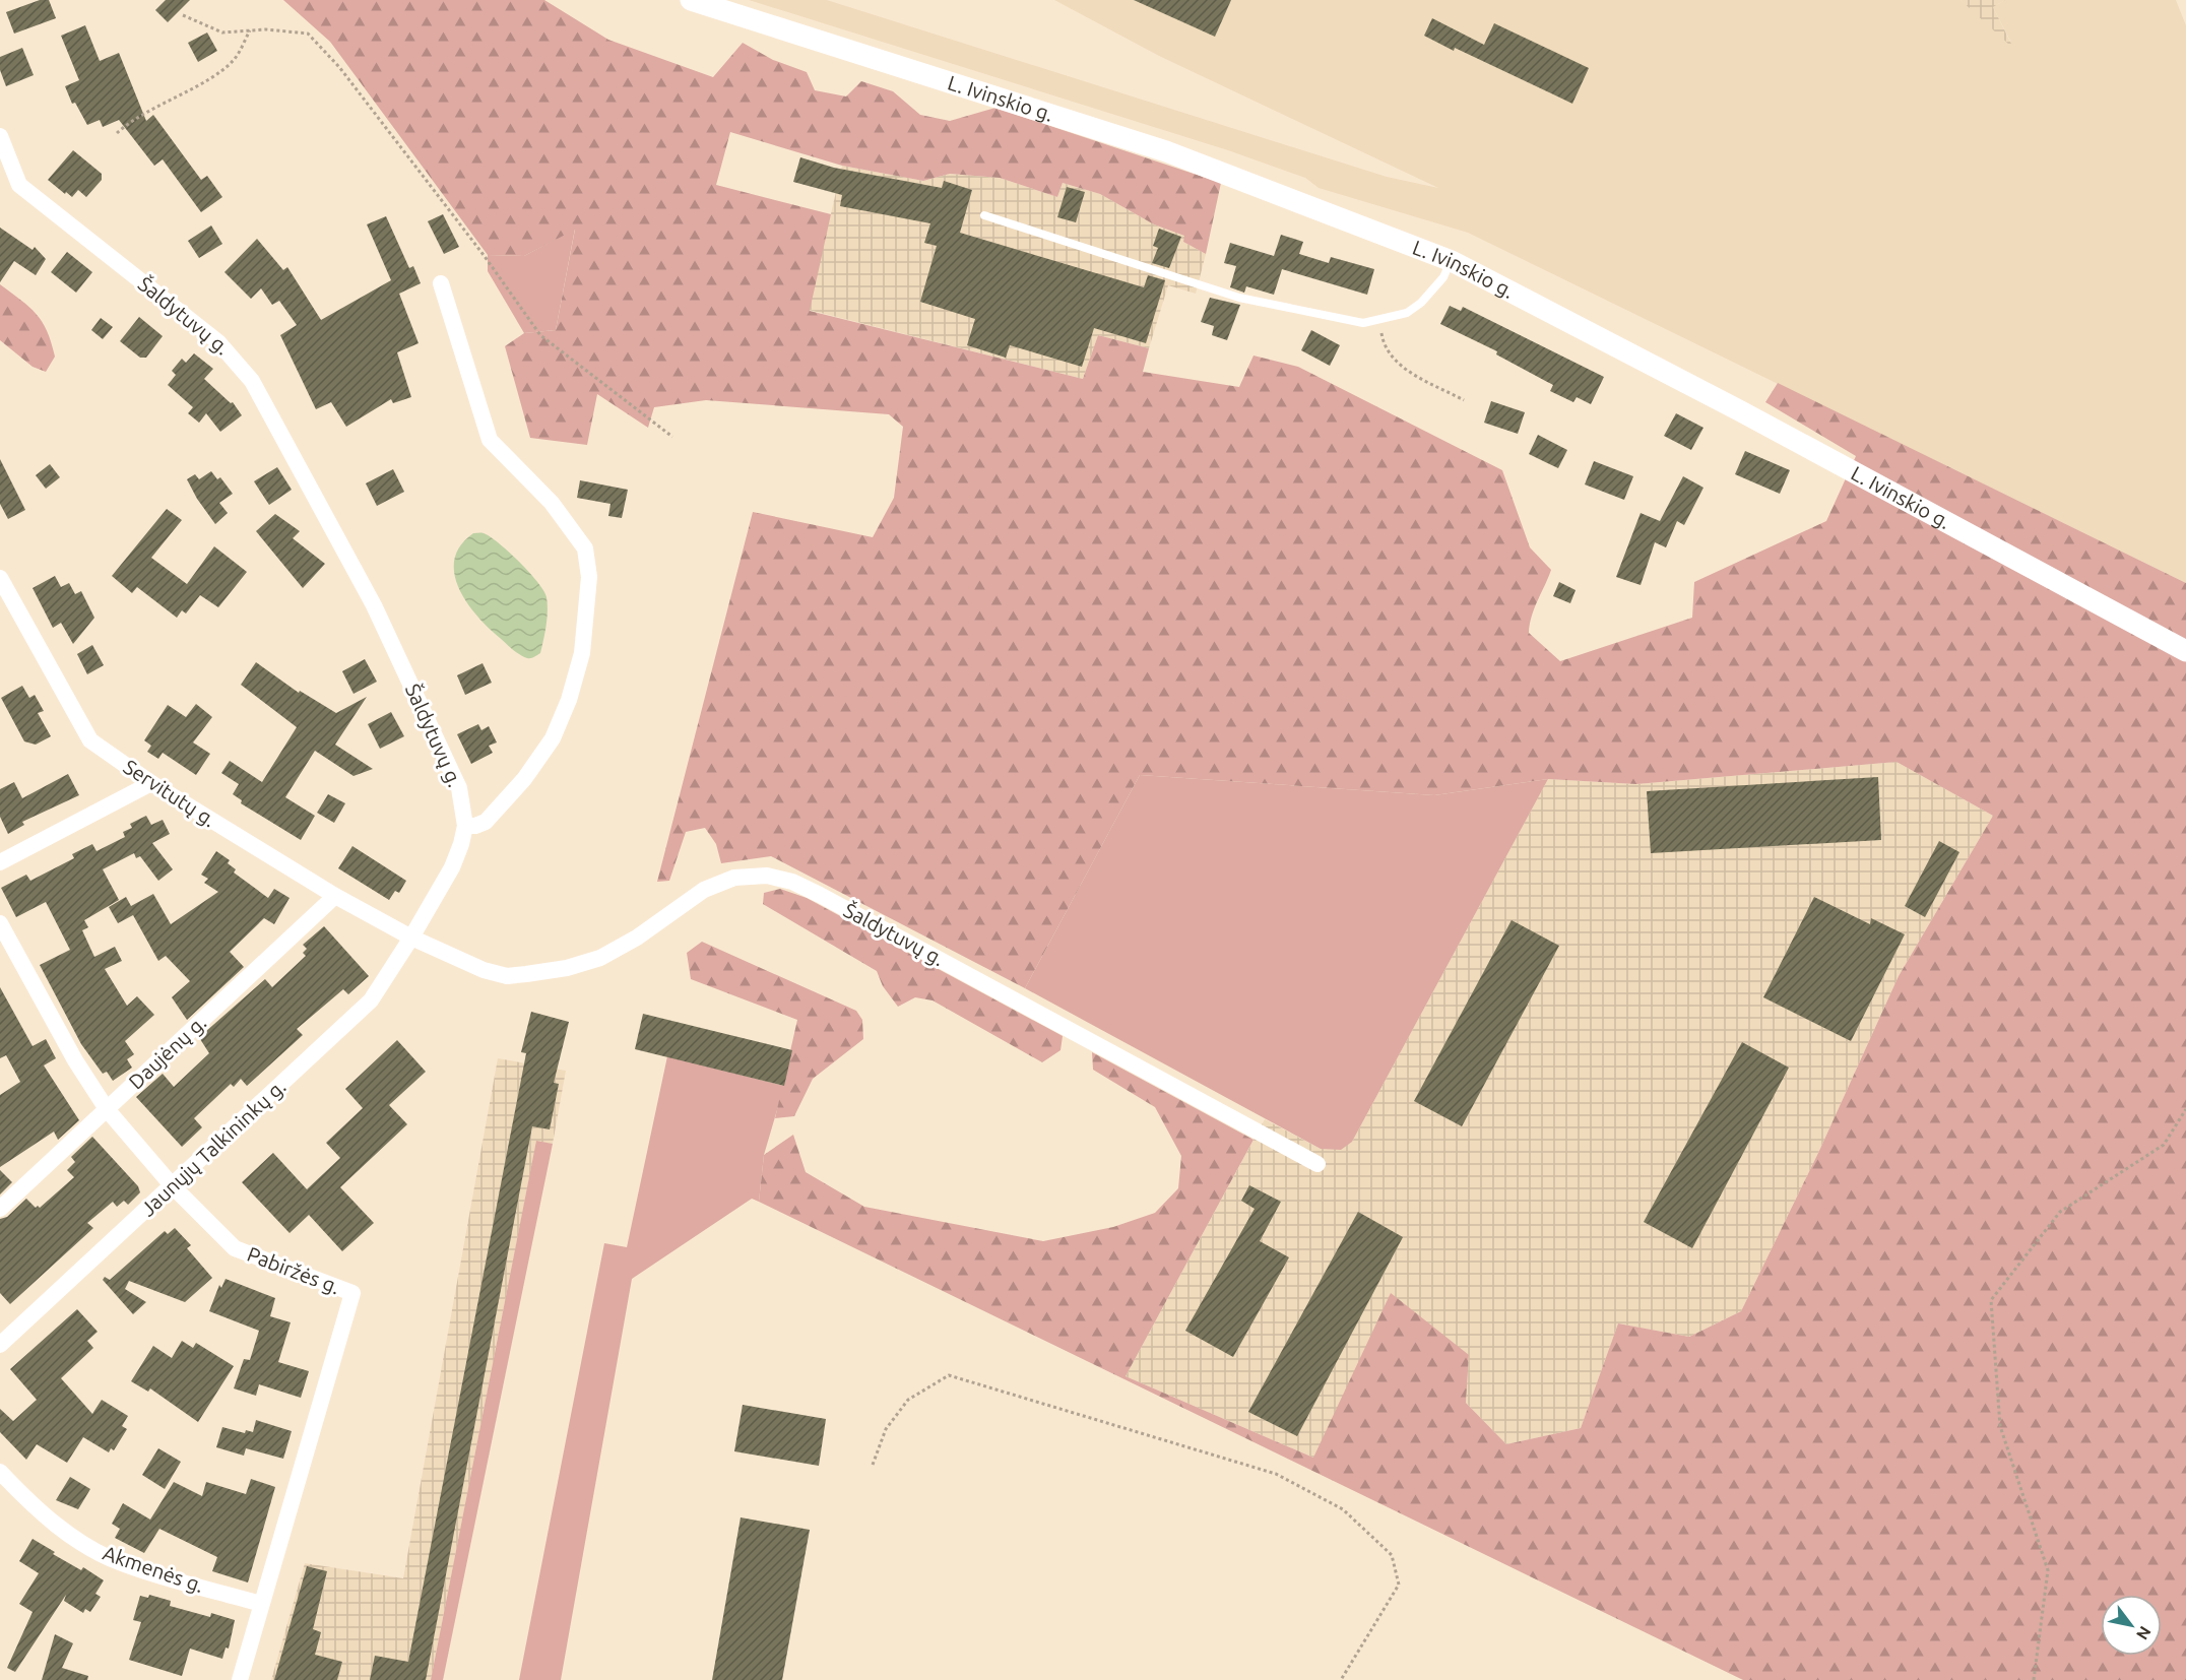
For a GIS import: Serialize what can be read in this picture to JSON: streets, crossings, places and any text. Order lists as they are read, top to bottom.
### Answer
{
  "streets": {
    "street": [
      "L. Ivinskio g.",
      "Šaldytuvų g.",
      "Servitutų g.",
      "Daujėnų g.",
      "Jaunųjų Talkininkų g.",
      "Pabiržės g.",
      "Akmenės g."
    ]
  },
  "crossings": [
    ["Šaldytuvų g.", "Servitutų g."],
    ["Šaldytuvų g.", "Jaunųjų Talkininkų g."],
    ["Servitutų g.", "Daujėnų g."],
    ["Servitutų g.", "Jaunųjų Talkininkų g."],
    ["Daujėnų g.", "Pabiržės g."],
    ["Jaunųjų Talkininkų g.", "Pabiržės g."],
    ["Pabiržės g.", "Akmenės g."]
  ],
  "north": "bottom right"
}
